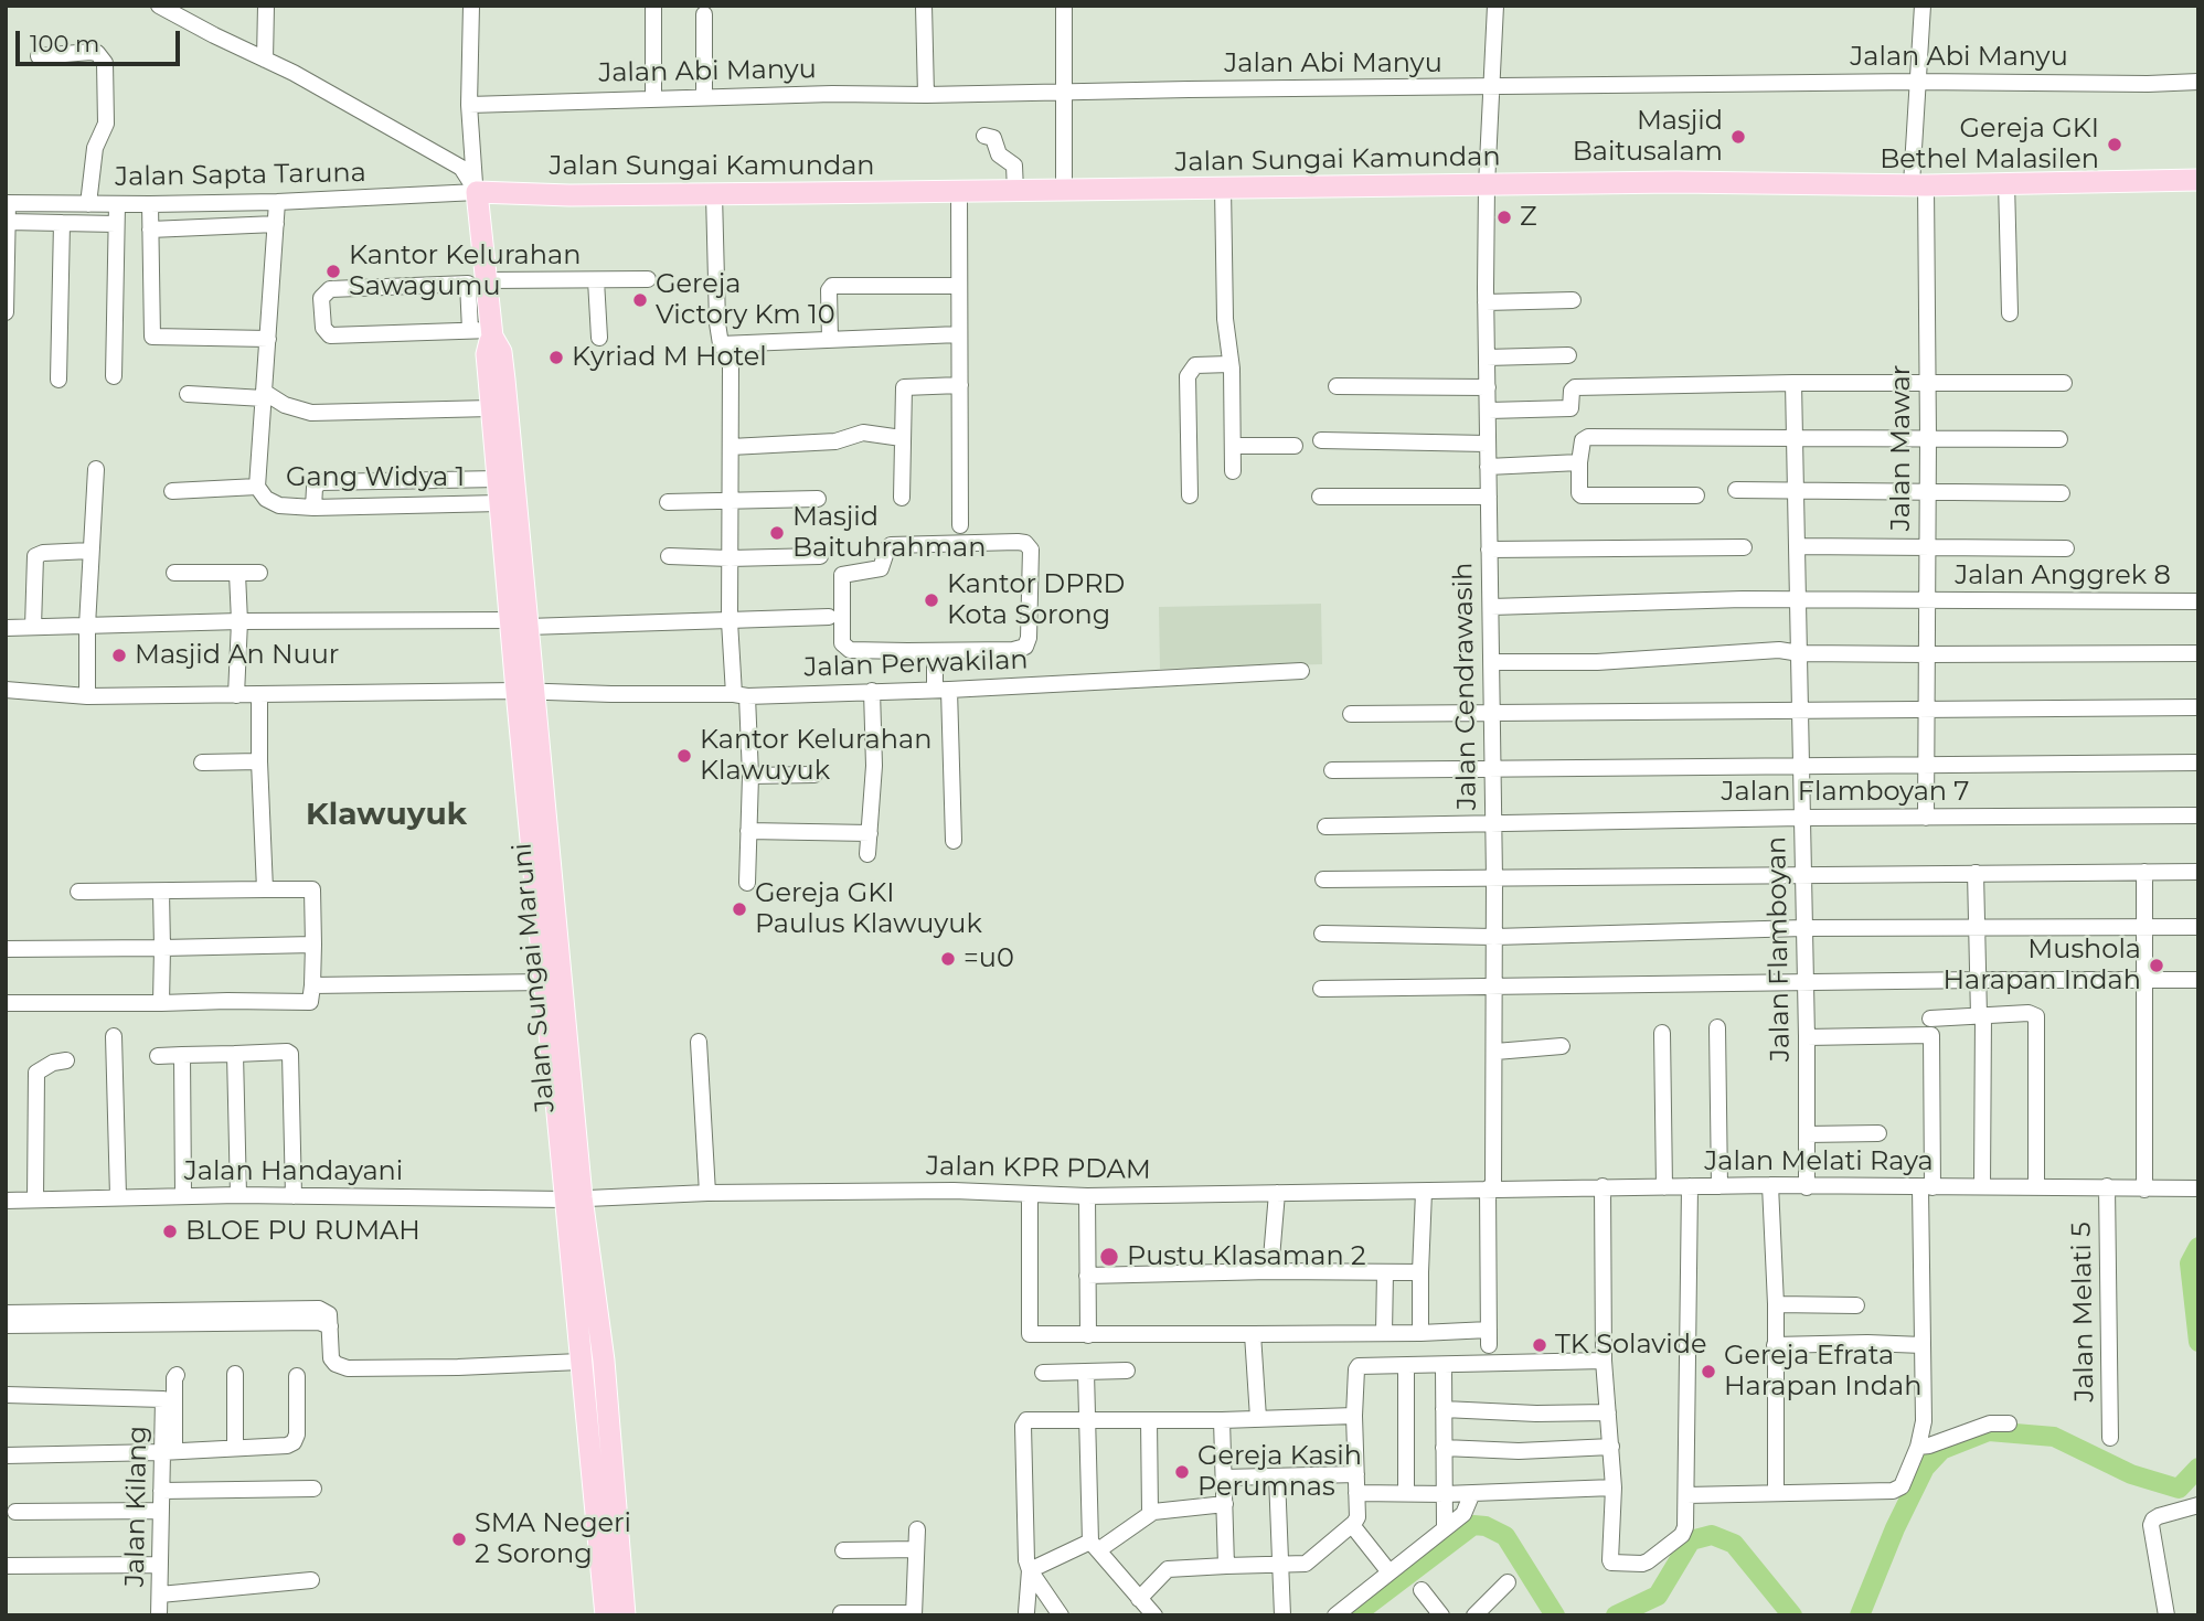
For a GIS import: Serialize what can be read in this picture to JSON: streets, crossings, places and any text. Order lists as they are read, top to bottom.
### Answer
{
  "streets": {
    "main road": ["Jalan Sungai Kamundan", "Jalan Sungai Maruni"],
    "street": [
      "Jalan Abi Manyu",
      "Jalan Sapta Taruna",
      "Jalan Mawar",
      "Gang Widya 1",
      "Jalan Anggrek 8",
      "Jalan Perwakilan",
      "Jalan Cendrawasih",
      "Jalan Flamboyan 7",
      "Jalan Flamboyan",
      "Jalan Melati Raya",
      "Jalan KPR PDAM",
      "Jalan Handayani",
      "Jalan Melati 5",
      "Jalan Kilang"
    ]
  },
  "crossings": [
    ["Jalan Abi Manyu", "Jalan Mawar"],
    ["Jalan Abi Manyu", "Jalan Cendrawasih"],
    ["Jalan Abi Manyu", "Jalan Sungai Maruni"],
    ["Jalan Sungai Kamundan", "Jalan Sapta Taruna"],
    ["Jalan Sungai Kamundan", "Jalan Mawar"],
    ["Jalan Sungai Kamundan", "Jalan Cendrawasih"],
    ["Jalan Sungai Kamundan", "Jalan Sungai Maruni"],
    ["Jalan Sapta Taruna", "Jalan Sungai Maruni"],
    ["Jalan Mawar", "Jalan Anggrek 8"],
    ["Jalan Mawar", "Jalan Flamboyan 7"],
    ["Gang Widya 1", "Jalan Sungai Maruni"],
    ["Jalan Anggrek 8", "Jalan Cendrawasih"],
    ["Jalan Anggrek 8", "Jalan Flamboyan"],
    ["Jalan Perwakilan", "Jalan Sungai Maruni"],
    ["Jalan Cendrawasih", "Jalan Flamboyan 7"],
    ["Jalan Cendrawasih", "Jalan Melati Raya"],
    ["Jalan Cendrawasih", "Jalan KPR PDAM"],
    ["Jalan Flamboyan 7", "Jalan Flamboyan"],
    ["Jalan Flamboyan", "Jalan Melati Raya"],
    ["Jalan Sungai Maruni", "Jalan KPR PDAM"],
    ["Jalan Sungai Maruni", "Jalan Handayani"],
    ["Jalan Melati Raya", "Jalan KPR PDAM"],
    ["Jalan Melati Raya", "Jalan Melati 5"],
    ["Jalan KPR PDAM", "Jalan Handayani"]
  ],
  "districts": ["Klawuyuk"],
  "places": [
    "Masjid Baitusalam",
    "Gereja GKI Bethel Malasilen",
    "Z",
    "Kantor Kelurahan Sawagumu",
    "Gereja Victory Km 10",
    "Kyriad M Hotel",
    "Masjid Baituhrahman",
    "Kantor DPRD Kota Sorong",
    "Masjid An Nuur",
    "Kantor Kelurahan Klawuyuk",
    "Gereja GKI Paulus Klawuyuk",
    "=u0",
    "Mushola Harapan Indah",
    "BLOE PU RUMAH",
    "Pustu Klasaman 2",
    "TK Solavide",
    "Gereja Efrata Harapan Indah",
    "Gereja Kasih Perumnas",
    "SMA Negeri 2 Sorong"
  ],
  "scale_bar": "100 m"
}
